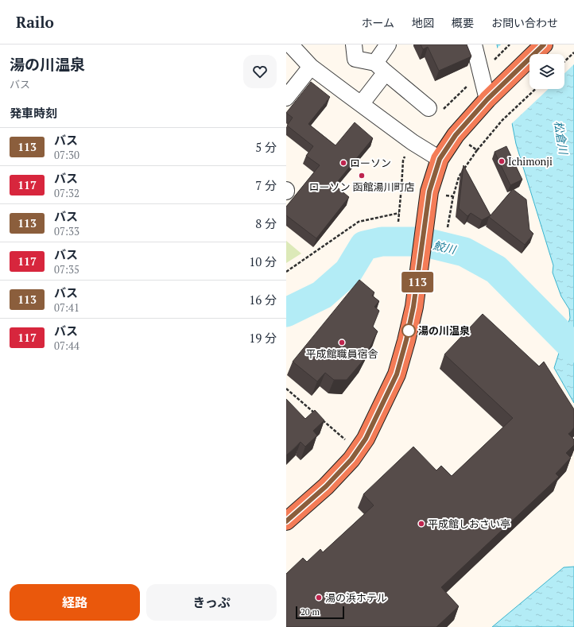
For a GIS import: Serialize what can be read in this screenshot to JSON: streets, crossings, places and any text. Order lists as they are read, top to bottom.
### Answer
{
  "water": ["松倉川", "鮫川"],
  "places": [
    "Ichimonji",
    "ローソン",
    "ローソン 函館湯川町店",
    "湯の川温泉",
    "平成館職員宿舎",
    "平成館しおさい亭",
    "湯の浜ホテル"
  ],
  "lines": ["bus line 113"],
  "scale_bar": "20 m",
  "page": {
    "header": "Railo",
    "nav": [
      "ホーム",
      "地図",
      "概要",
      "お問い合わせ"
    ],
    "heading": [
      ["湯の川温泉", "バス"],
      "発車時刻"
    ],
    "on_map": "113",
    "list": [
      {
        "mark": "113",
        "name": "バス",
        "note": "07:30",
        "value": "5 分"
      },
      {
        "mark": "117",
        "name": "バス",
        "note": "07:32",
        "value": "7 分"
      },
      {
        "mark": "113",
        "name": "バス",
        "note": "07:33",
        "value": "8 分"
      },
      {
        "mark": "117",
        "name": "バス",
        "note": "07:35",
        "value": "10 分"
      },
      {
        "mark": "113",
        "name": "バス",
        "note": "07:41",
        "value": "16 分"
      },
      {
        "mark": "117",
        "name": "バス",
        "note": "07:44",
        "value": "19 分"
      }
    ],
    "buttons": ["経路", "きっぷ"],
    "scale": "20 m"
  }
}
